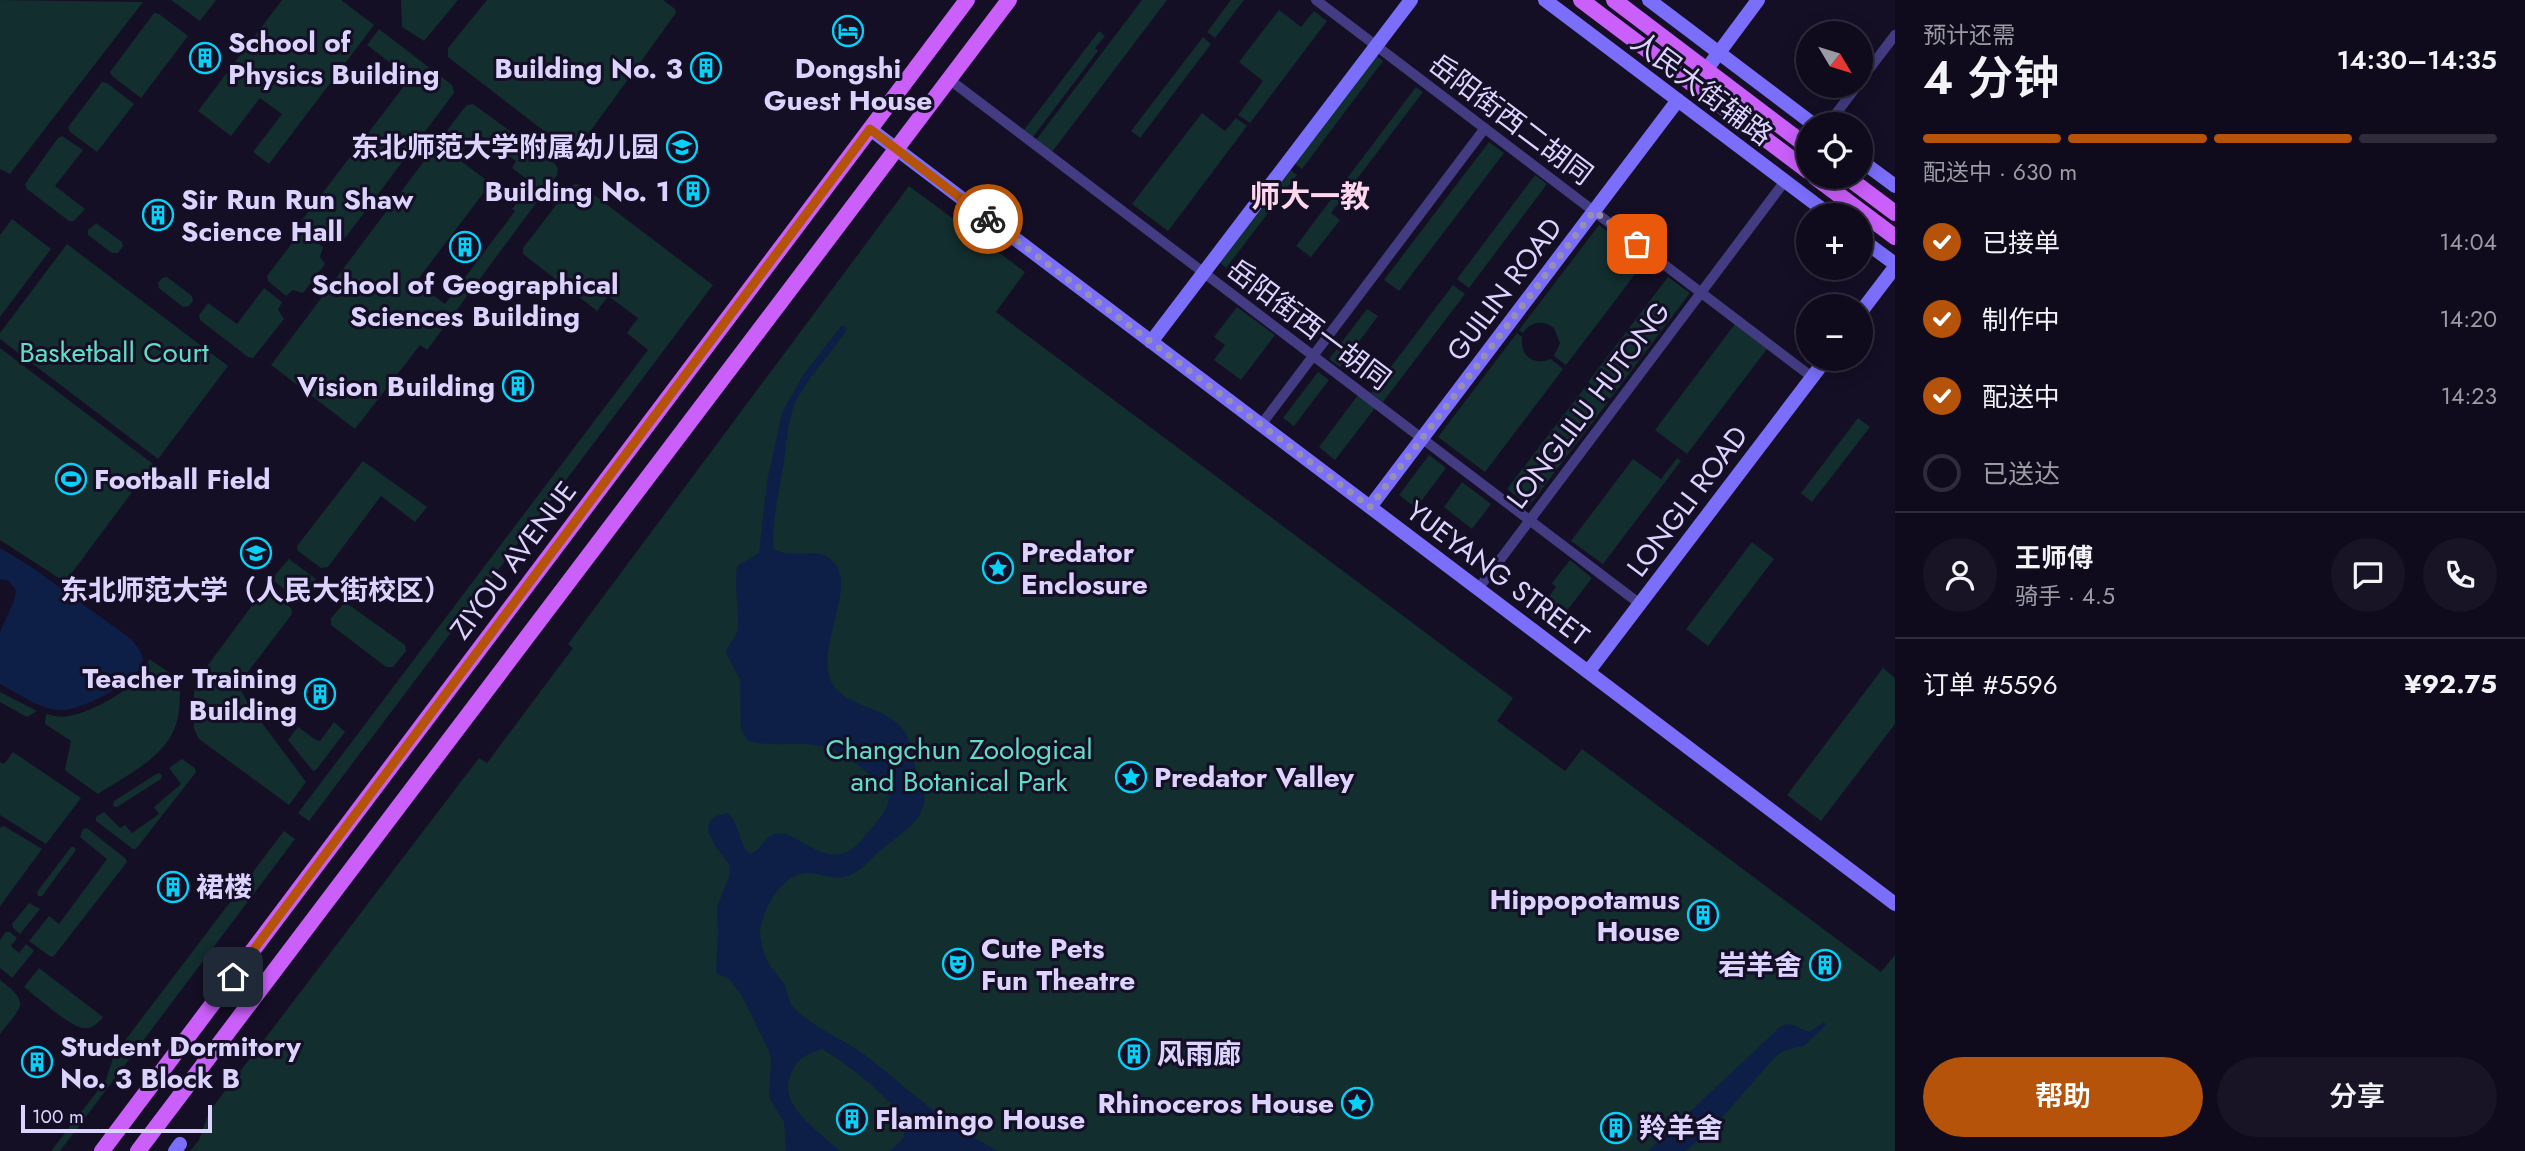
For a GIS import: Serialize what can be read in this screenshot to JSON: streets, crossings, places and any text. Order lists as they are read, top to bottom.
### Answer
{
  "streets": {
    "main road": ["ZIYOU AVENUE"],
    "street": [
      "人民大街辅路",
      "岳阳街西二胡同",
      "GUILIN ROAD",
      "岳阳街西一胡同",
      "LONGLILU HUTONG",
      "LONGLI ROAD",
      "YUEYANG STREET"
    ]
  },
  "crossings": [
    ["人民大街辅路", "GUILIN ROAD"],
    ["人民大街辅路", "LONGLILU HUTONG"],
    ["岳阳街西二胡同", "GUILIN ROAD"],
    ["岳阳街西二胡同", "LONGLILU HUTONG"],
    ["岳阳街西二胡同", "LONGLI ROAD"],
    ["GUILIN ROAD", "岳阳街西一胡同"],
    ["GUILIN ROAD", "YUEYANG STREET"],
    ["岳阳街西一胡同", "LONGLILU HUTONG"],
    ["岳阳街西一胡同", "LONGLI ROAD"],
    ["岳阳街西一胡同", "ZIYOU AVENUE"],
    ["LONGLILU HUTONG", "YUEYANG STREET"],
    ["LONGLI ROAD", "YUEYANG STREET"],
    ["ZIYOU AVENUE", "YUEYANG STREET"]
  ],
  "districts": ["师大一教"],
  "parks": ["Basketball Court", "Changchun Zoological and Botanical Park"],
  "places": {
    "hotel": ["Dongshi Guest House"],
    "building": [
      "School of Physics Building",
      "Building No. 3",
      "Building No. 1",
      "Sir Run Run Shaw Science Hall",
      "School of Geographical Sciences Building",
      "Vision Building",
      "Teacher Training Building",
      "裙楼",
      "Hippopotamus House",
      "岩羊舍",
      "风雨廊",
      "Student Dormitory No. 3 Block B",
      "Flamingo House",
      "羚羊舍"
    ],
    "school or university": ["东北师范大学附属幼儿园", "东北师范大学（人民大街校区）"],
    "sports": ["Football Field"],
    "place": ["Predator Enclosure", "Predator Valley", "Rhinoceros House"],
    "theatre": ["Cute Pets Fun Theatre"]
  },
  "scale_bar": "100 m",
  "north": "bottom right",
  "page": {
    "heading": ["4 分钟", "预计还需", "14:30–14:35"],
    "panel": [
      "王师傅",
      "骑手 · 4.5",
      "订单 #5596",
      "¥92.75"
    ],
    "map_buttons": ["+", "−"],
    "bar": "配送中 · 630 m",
    "list": [
      ["已接单", "14:04"],
      ["制作中", "14:20"],
      ["配送中", "14:23"],
      "已送达"
    ],
    "buttons": ["帮助", "分享"],
    "scale": "100 m"
  }
}
